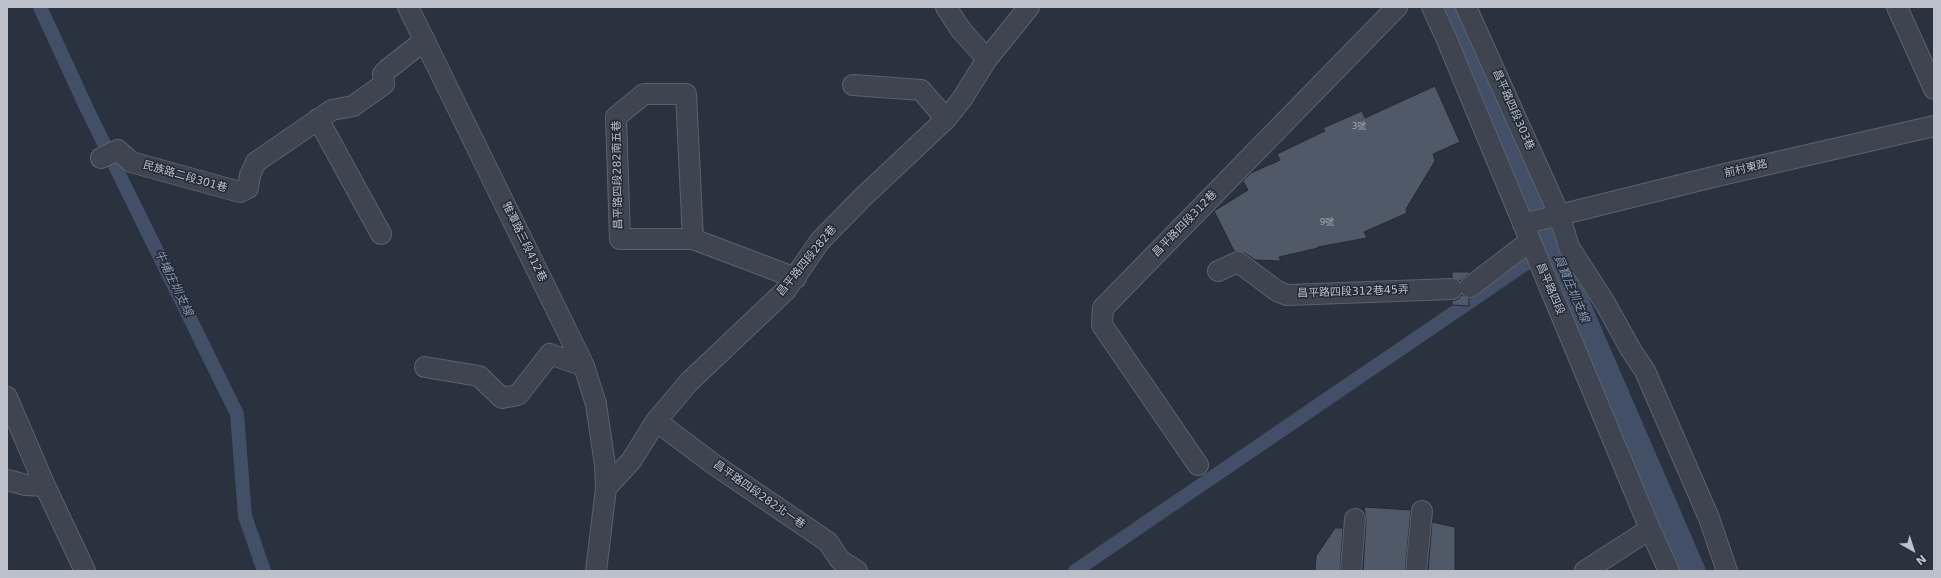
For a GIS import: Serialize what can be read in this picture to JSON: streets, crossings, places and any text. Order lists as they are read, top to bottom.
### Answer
{
  "streets": {
    "street": [
      "昌平路四段303巷",
      "前村東路",
      "昌平路四段282南五巷",
      "民族路二段301巷",
      "昌平路四段312巷",
      "雅潭路三段412巷",
      "昌平路四段282巷",
      "昌平路四段",
      "昌平路四段312巷45弄",
      "昌平路四段282北一巷"
    ]
  },
  "crossings": [
    ["昌平路四段303巷", "前村東路"],
    ["前村東路", "昌平路四段"],
    ["前村東路", "昌平路四段312巷45弄"],
    ["昌平路四段282南五巷", "昌平路四段282巷"],
    ["民族路二段301巷", "雅潭路三段412巷"],
    ["雅潭路三段412巷", "昌平路四段282巷"],
    ["昌平路四段282巷", "昌平路四段282北一巷"],
    ["昌平路四段", "昌平路四段312巷45弄"]
  ],
  "water": ["牛埔庄圳支線", "員寶庄圳支線"],
  "house_numbers": ["3號", "9號"],
  "north": "bottom right"
}
